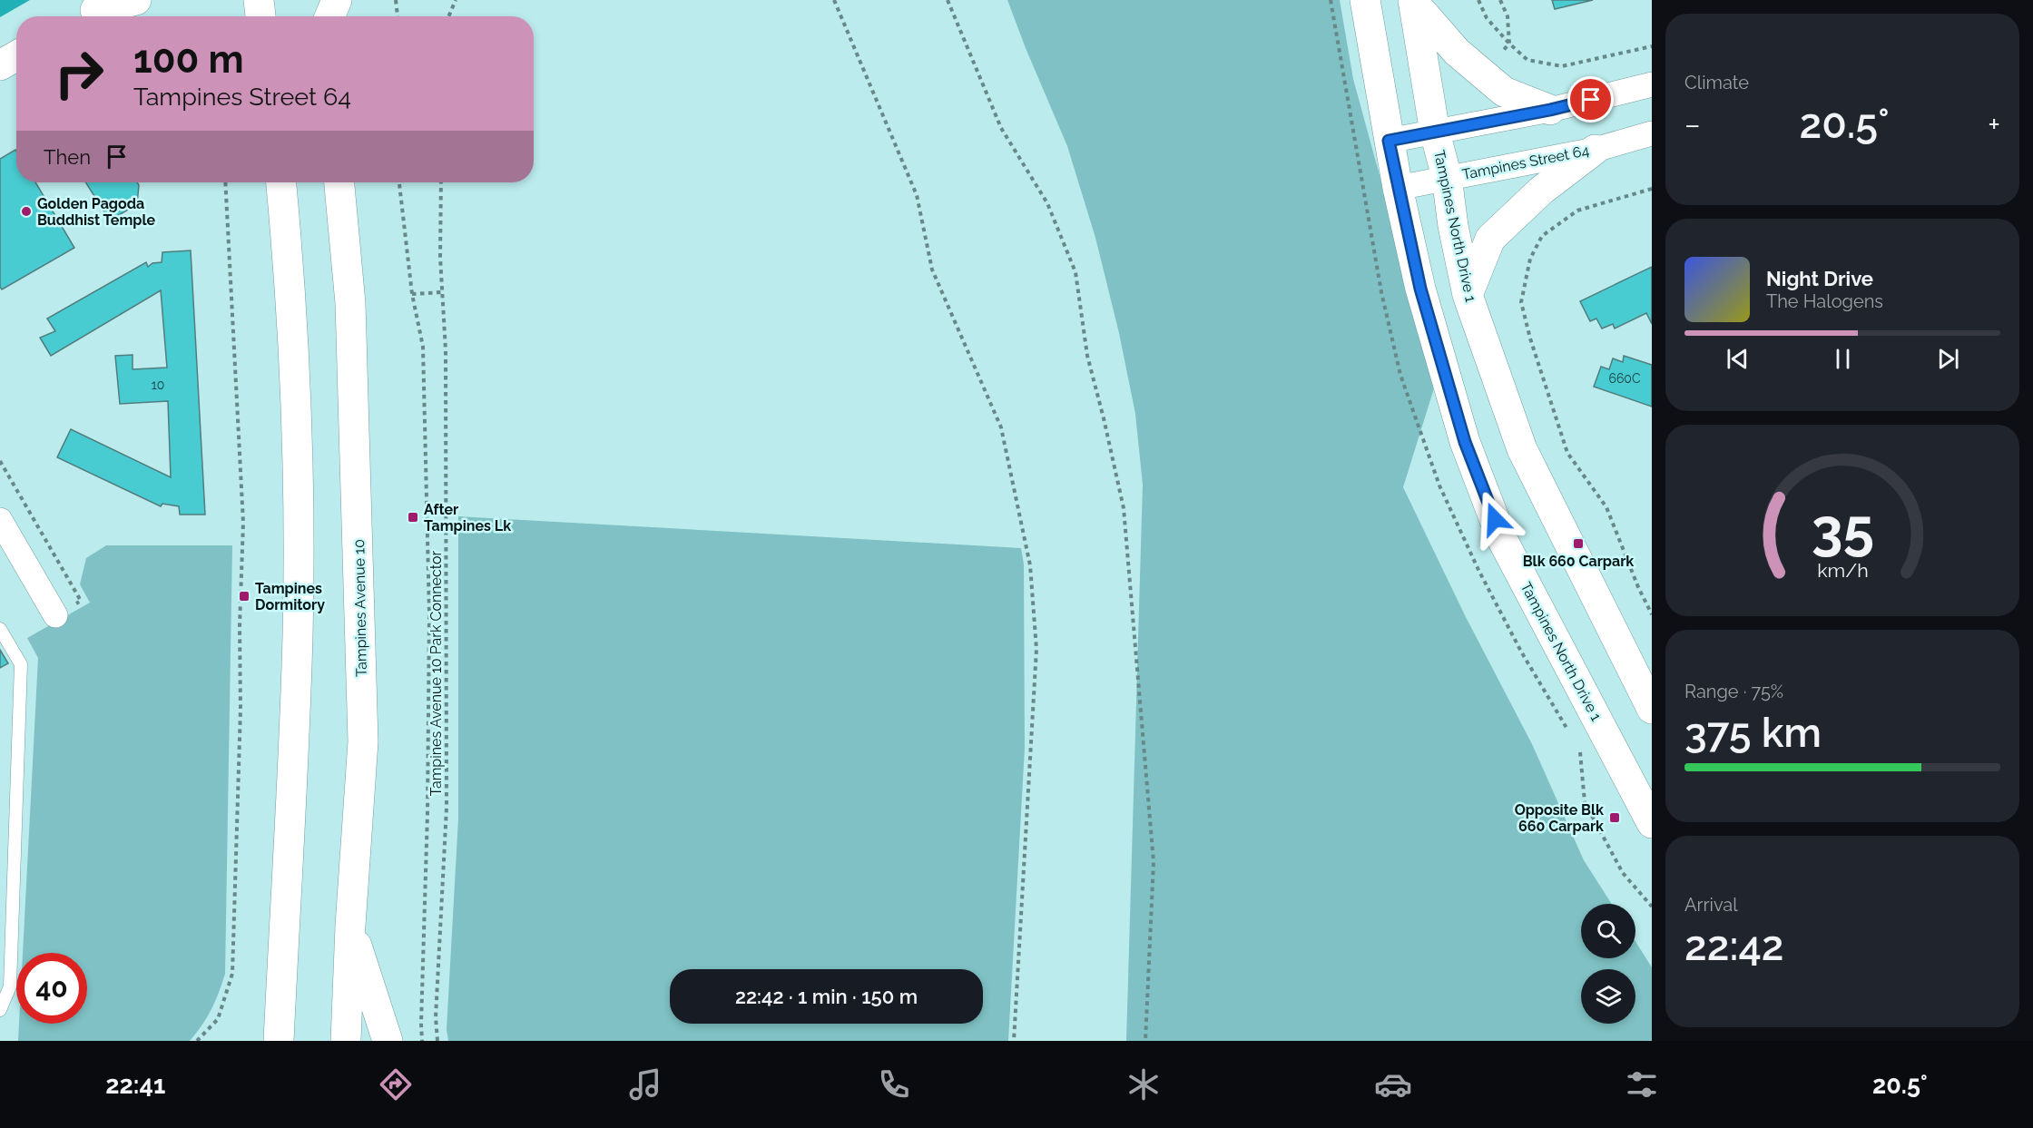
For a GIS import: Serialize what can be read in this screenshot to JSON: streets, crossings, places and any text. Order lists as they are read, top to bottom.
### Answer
{
  "streets": {
    "street": ["Tampines Street 64", "Tampines North Drive 1", "Tampines Avenue 10"],
    "path": ["Tampines Avenue 10 Park Connector"]
  },
  "crossings": [
    ["Tampines Street 64", "Tampines North Drive 1"]
  ],
  "places": {
    "other": ["Golden Pagoda Buddhist Temple"],
    "transit": [
      "After Tampines Lk",
      "Blk 660 Carpark",
      "Tampines Dormitory",
      "Opposite Blk 660 Carpark"
    ]
  },
  "house_numbers": ["660C", "10"],
  "page": {
    "tile": [
      "Climate",
      ["Range · 75%", "375 km"],
      ["Arrival", "22:42"]
    ],
    "turn": ["100 m", "Tampines Street 64"],
    "heat": ["−", "20.5°", "+"],
    "then": "Then",
    "song": ["Night Drive", "The Halogens"],
    "limit": "40",
    "trip": "22:42 · 1 min · 150 m",
    "tabs": ["22:41", "20.5°"],
    "gauge": ["35", "km/h"]
  }
}
